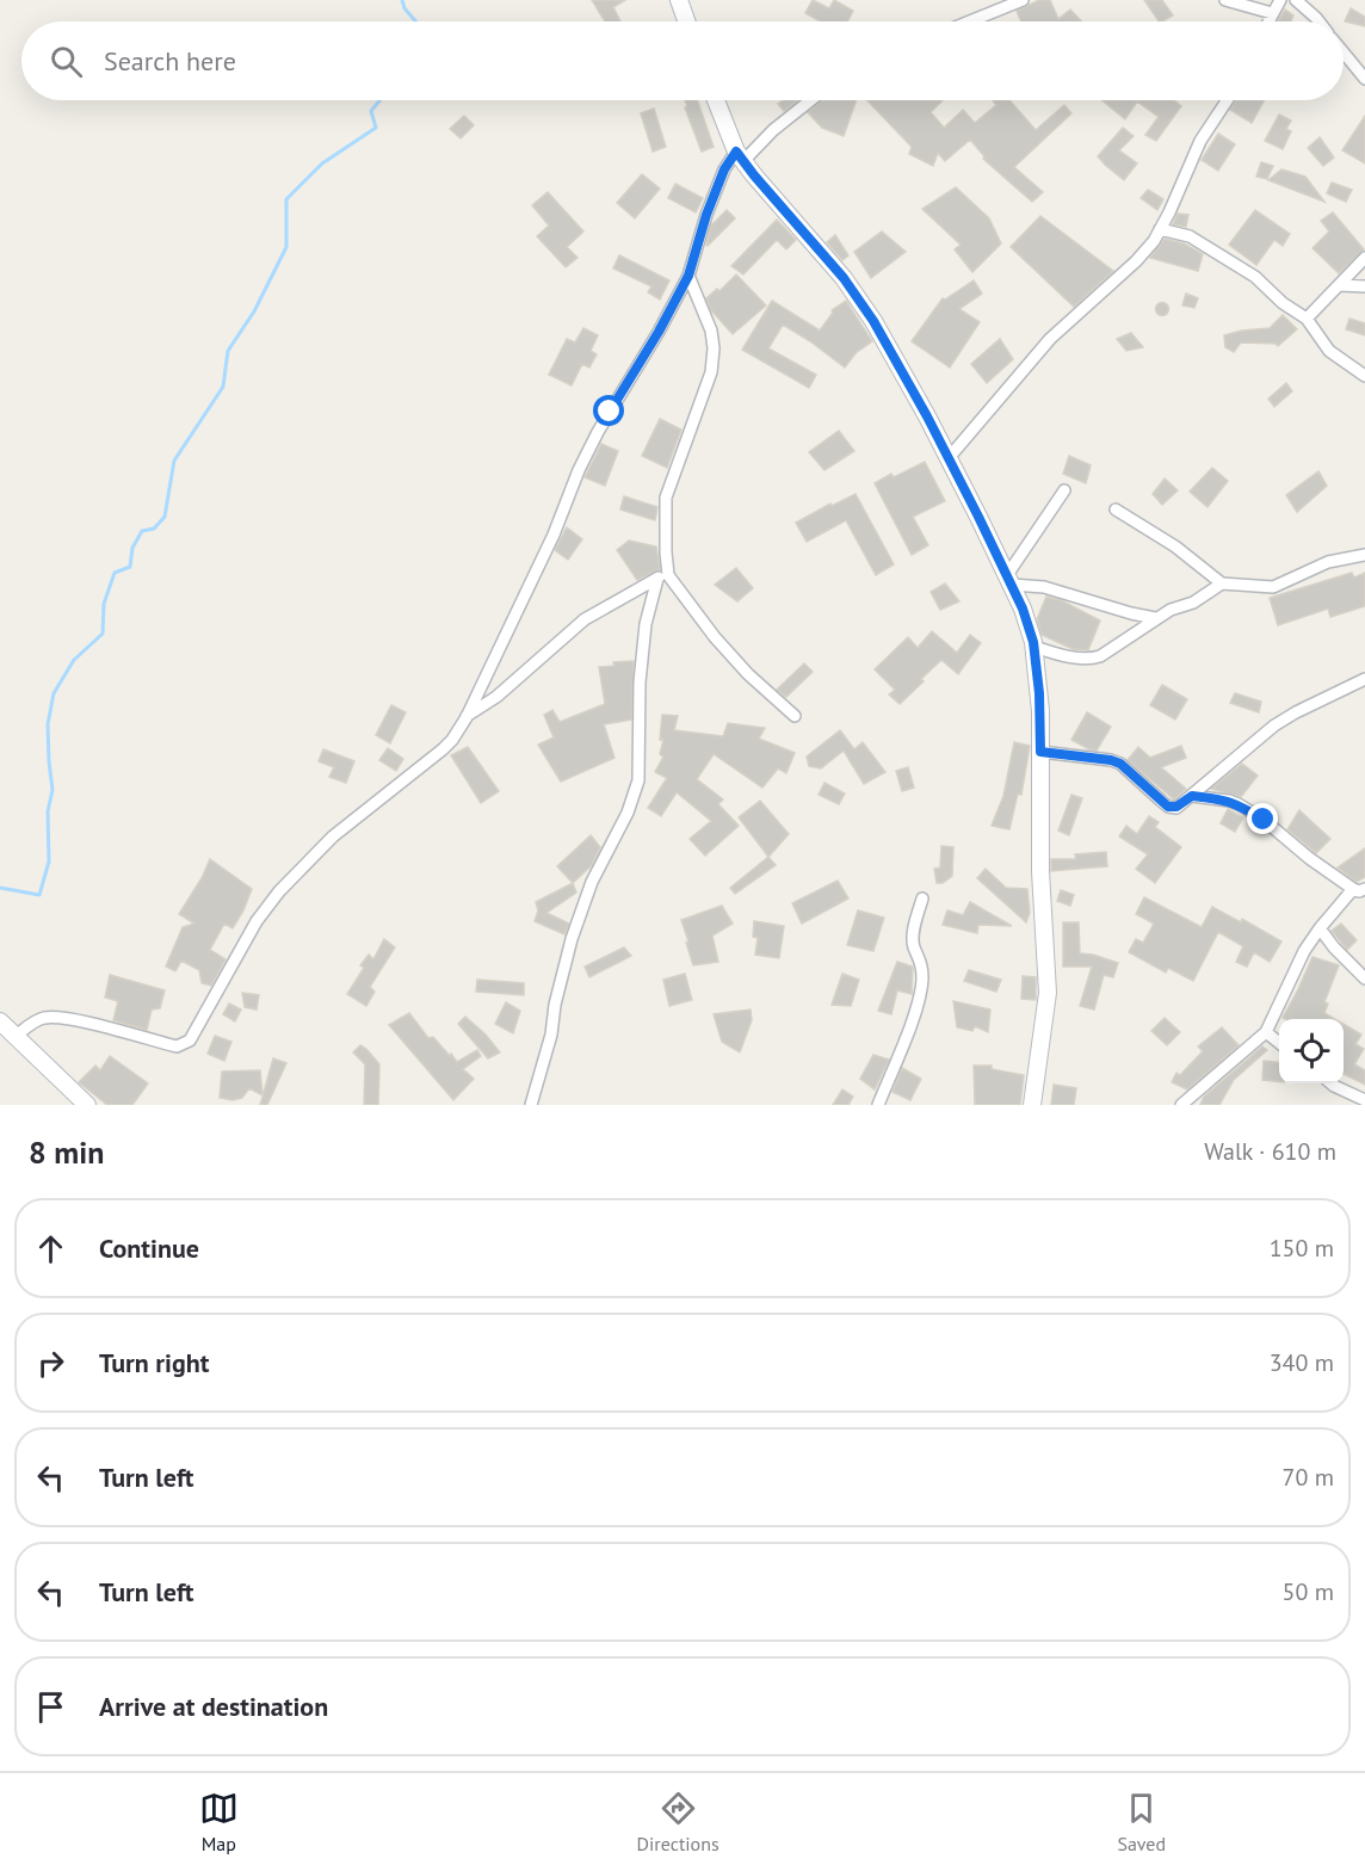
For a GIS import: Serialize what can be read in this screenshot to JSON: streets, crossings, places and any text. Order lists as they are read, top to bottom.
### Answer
{
  "page": {
    "search": "Search here",
    "heading": ["8 min", "Walk · 610 m"],
    "list": [
      ["Continue", "150 m"],
      ["Turn right", "340 m"],
      ["Turn left", "70 m"],
      ["Turn left", "50 m"],
      "Arrive at destination"
    ],
    "nav": ["Map", "Directions", "Saved"]
  }
}
